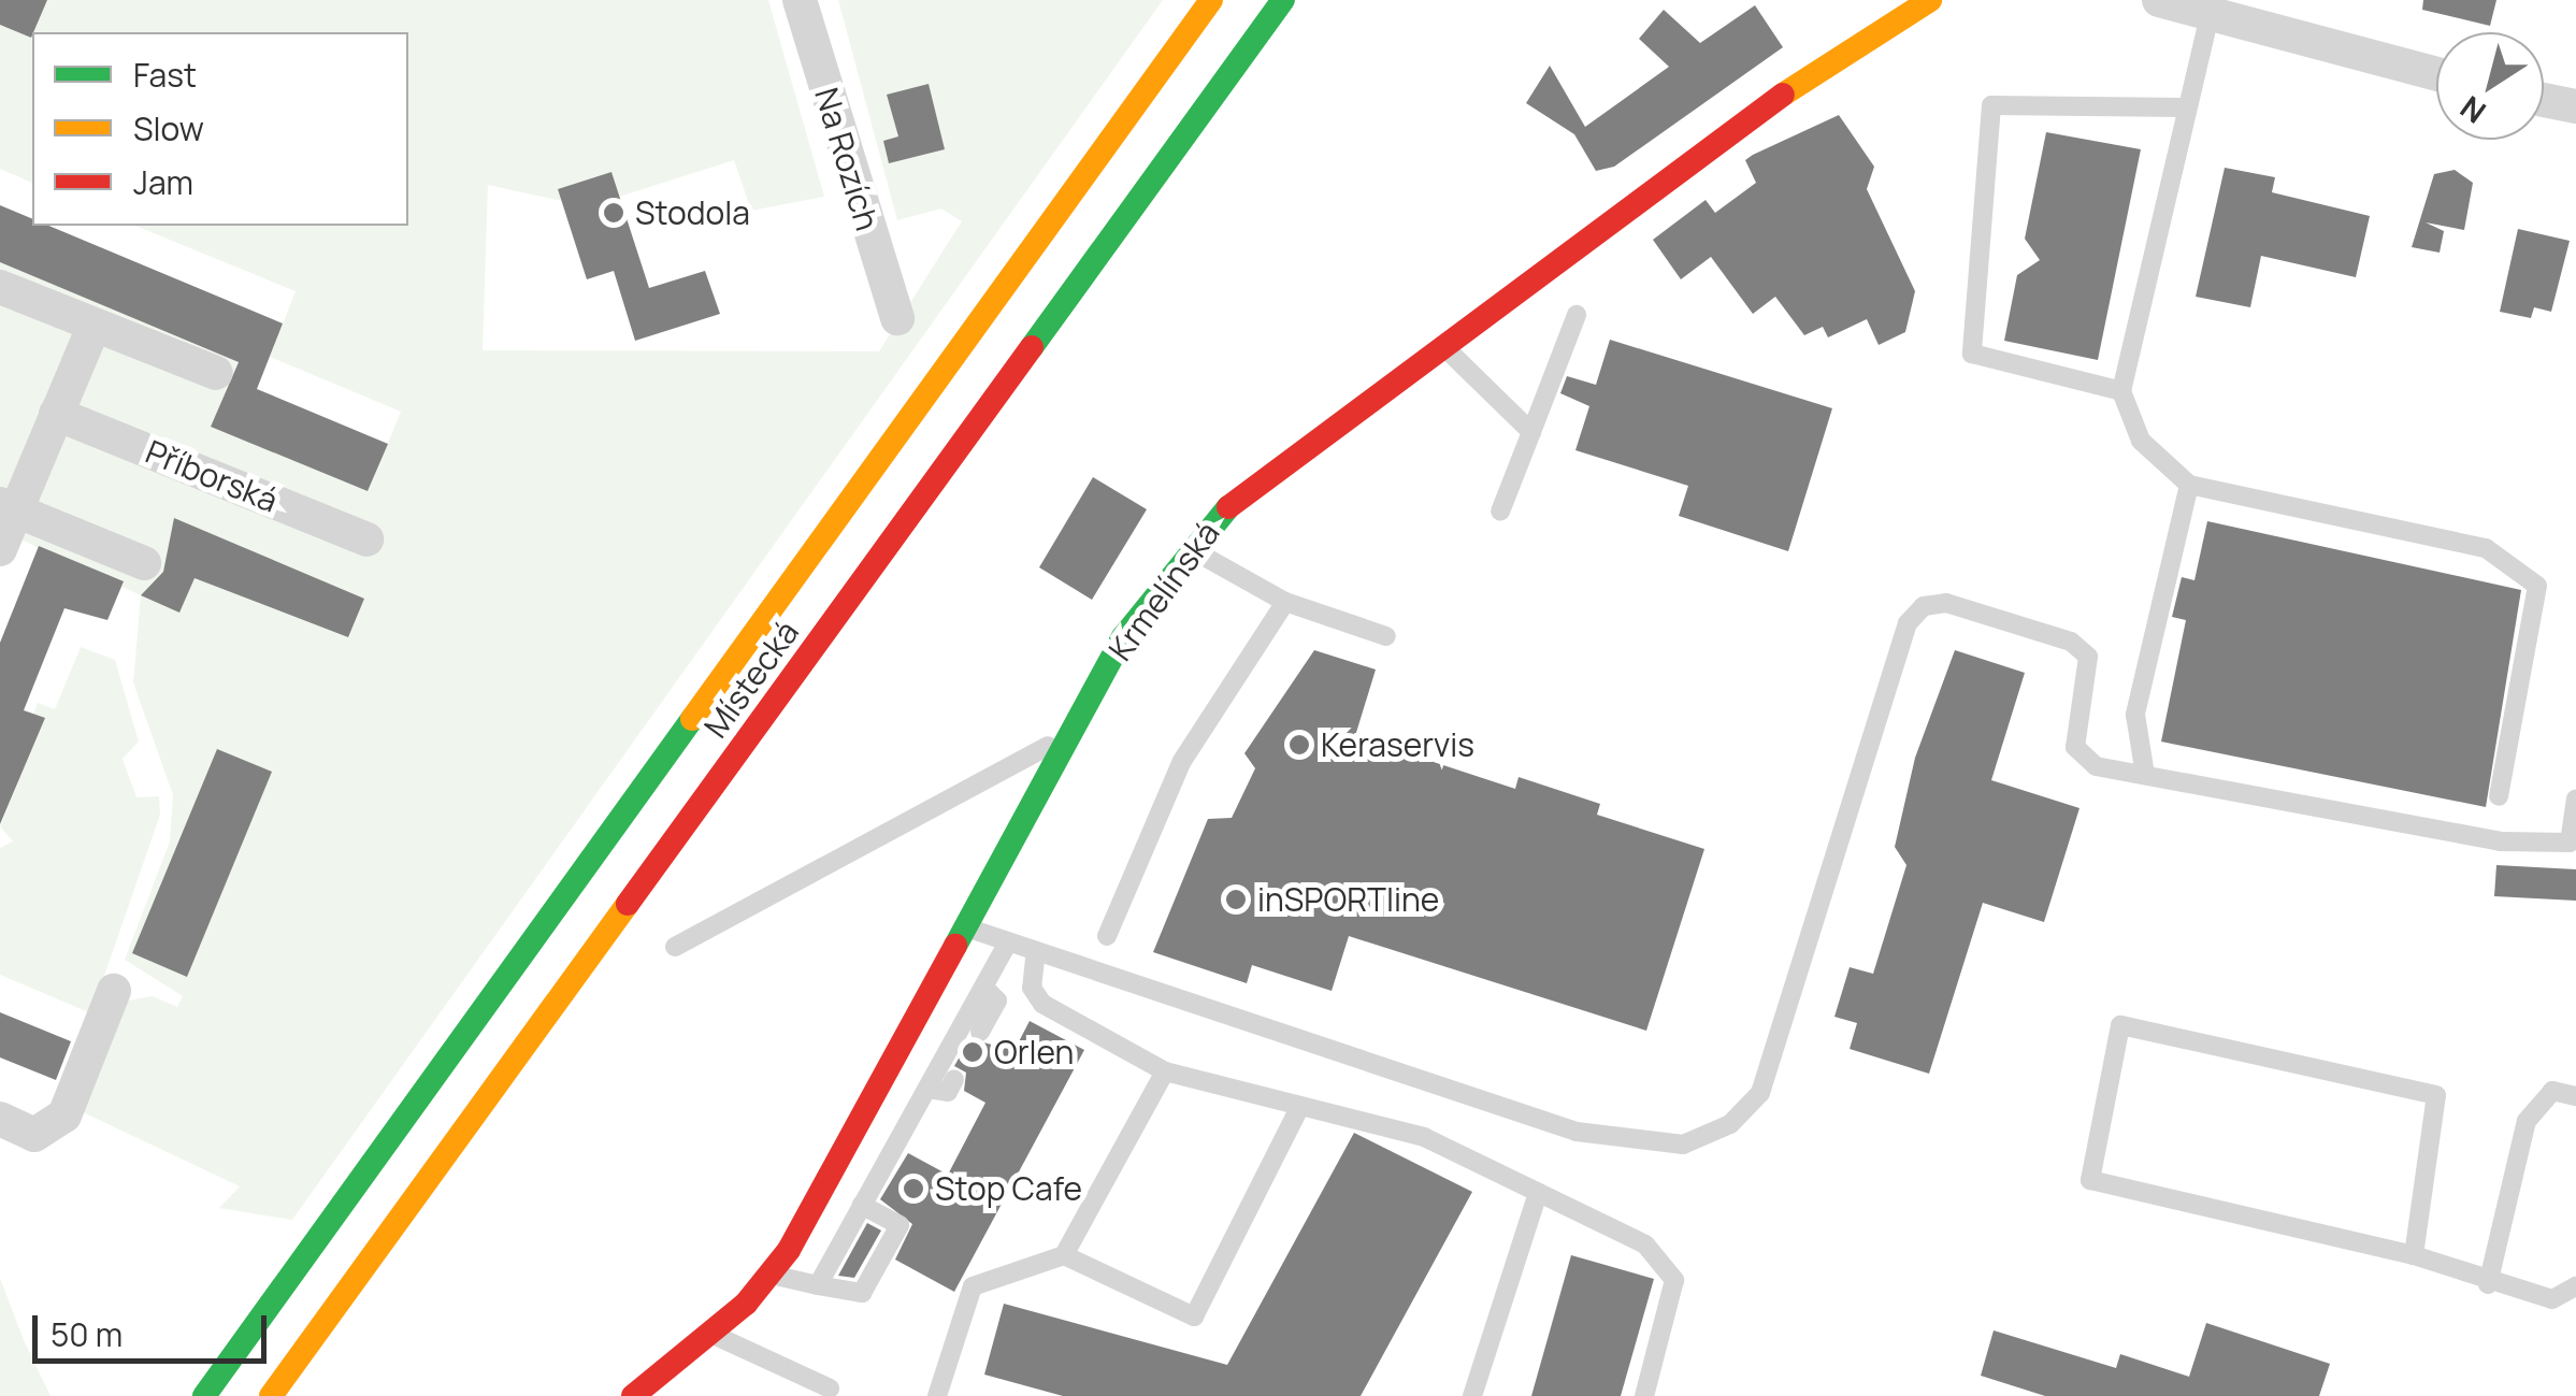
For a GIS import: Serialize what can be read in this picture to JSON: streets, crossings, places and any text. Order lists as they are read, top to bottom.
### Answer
{
  "streets": {
    "main road": ["Krmelínská", "Místecká"],
    "street": ["Na Rozích", "Příborská"]
  },
  "places": [
    "Stodola",
    "Keraservis",
    "inSPORTline",
    "Orlen",
    "Stop Cafe"
  ],
  "legend": ["Fast", "Slow", "Jam"],
  "scale_bar": "50 m",
  "north": "bottom left"
}
